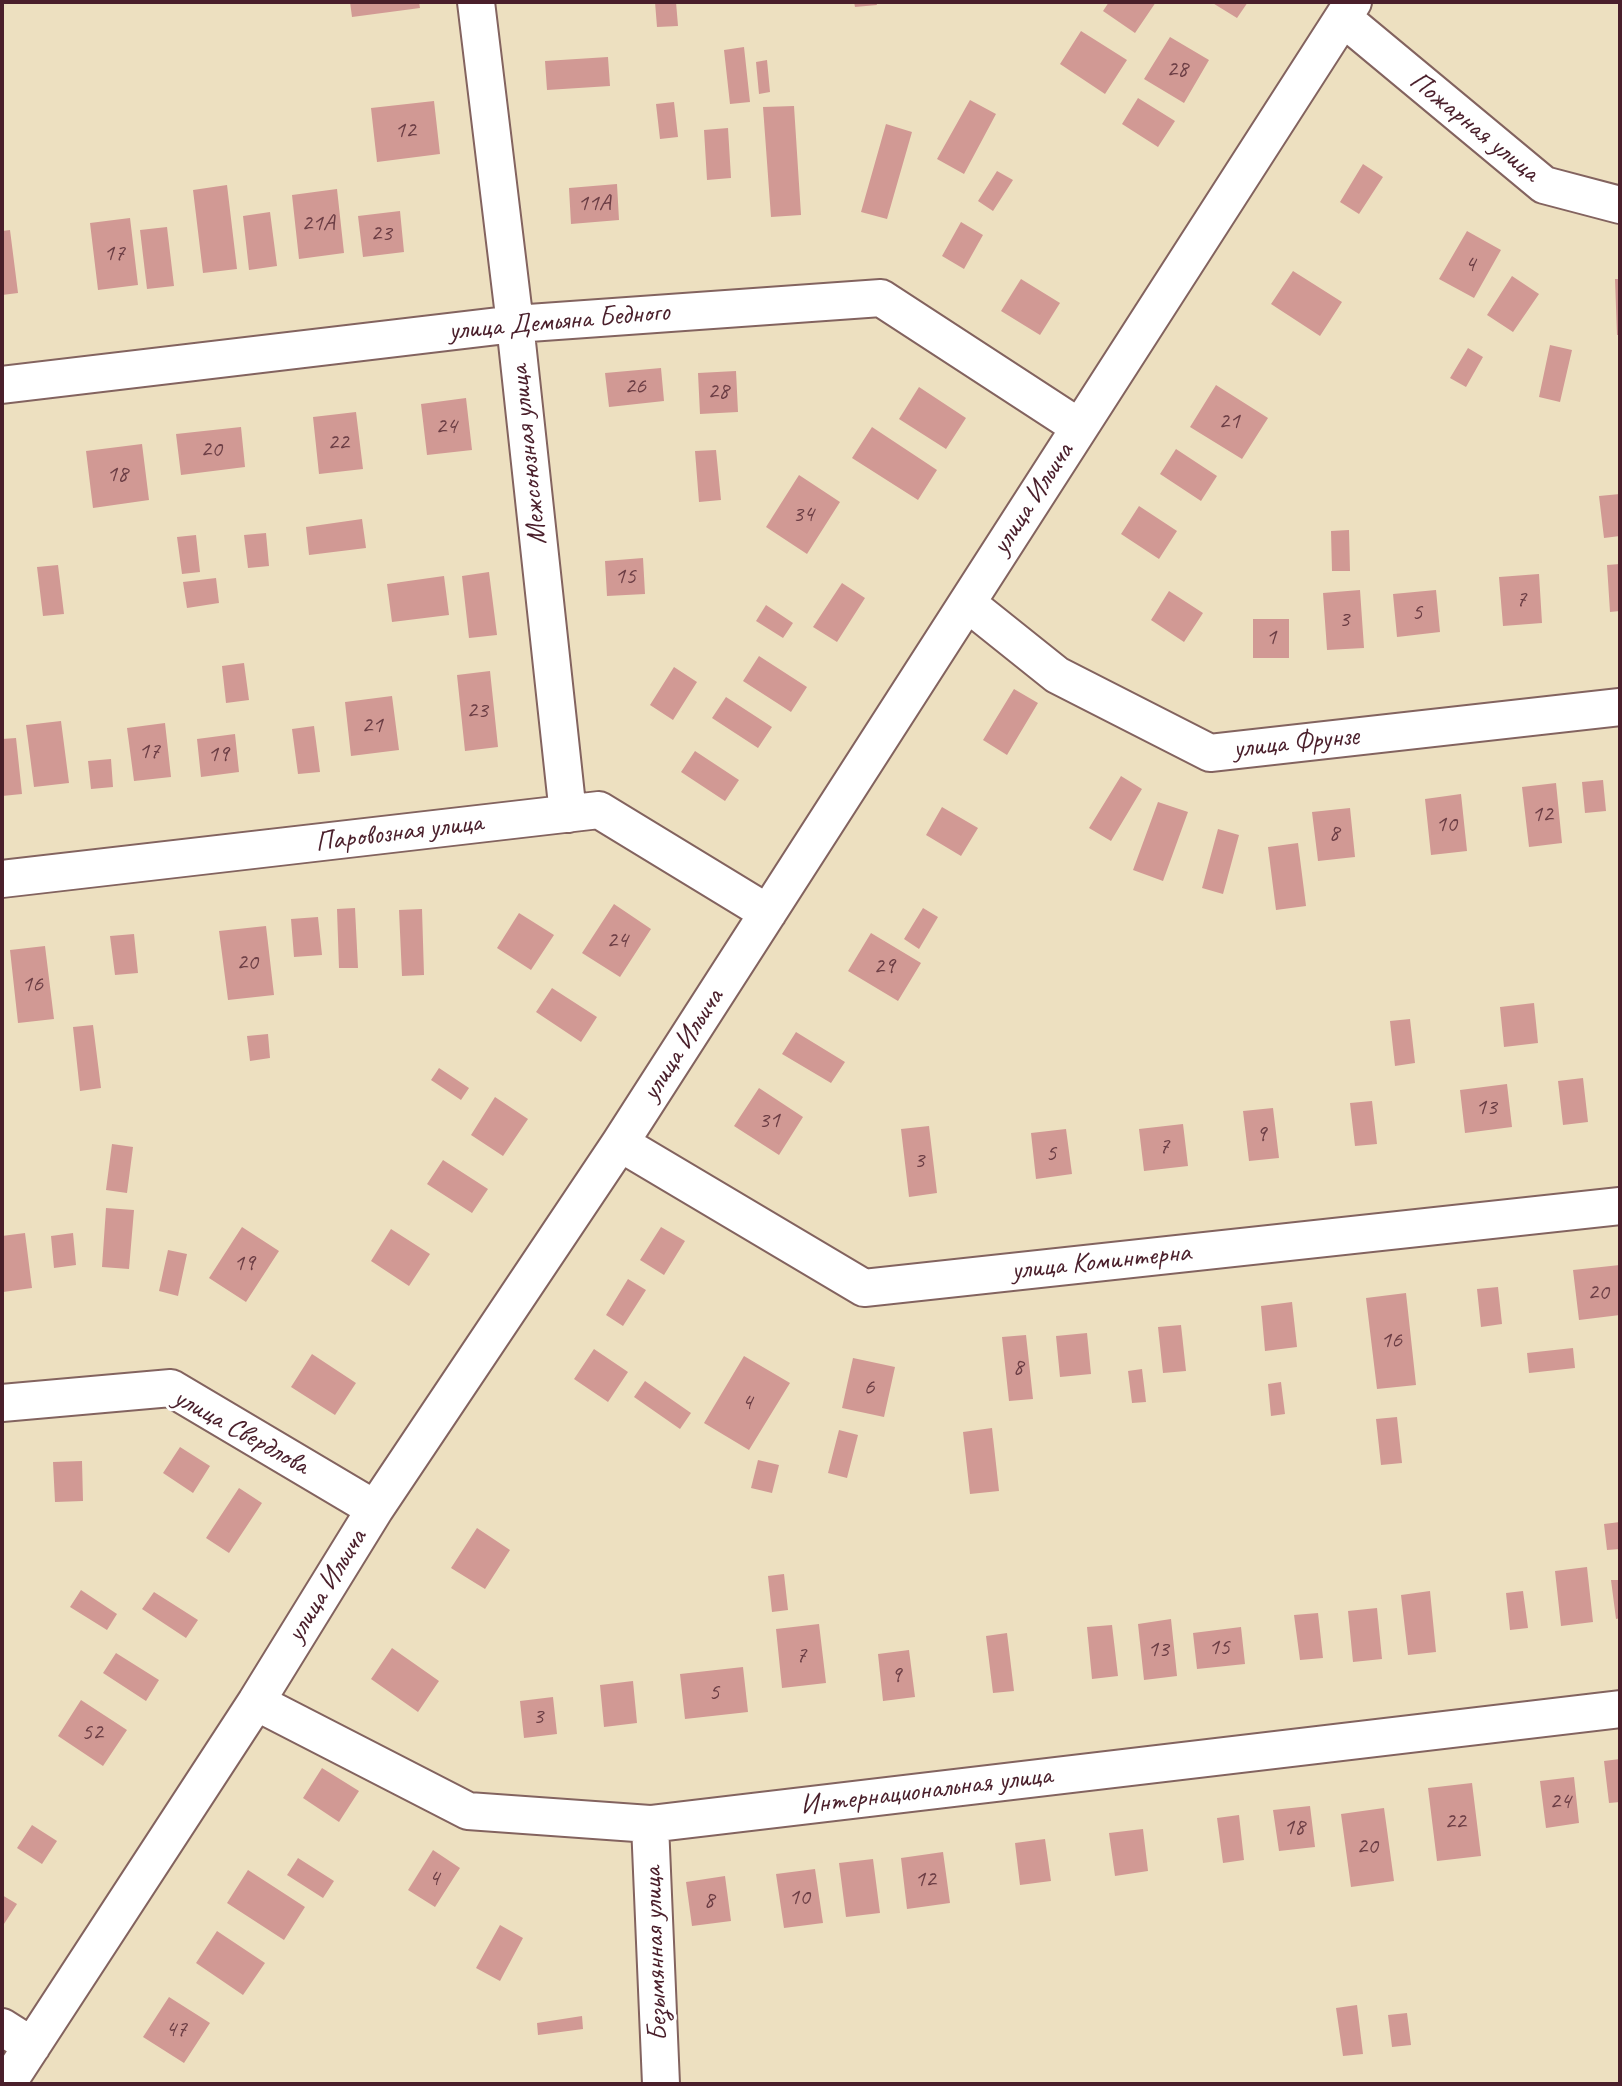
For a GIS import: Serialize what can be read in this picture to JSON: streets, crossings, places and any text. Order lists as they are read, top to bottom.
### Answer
{
  "streets": {
    "street": [
      "Пожарная улица",
      "улица Демьяна Бедного",
      "Межсоюзная улица",
      "улица Ильича",
      "улица Фрунзе",
      "Паровозная улица",
      "улица Коминтерна",
      "улица Свердлова",
      "Интернациональная улица",
      "Безымянная улица"
    ]
  },
  "crossings": [
    ["Пожарная улица", "улица Ильича"],
    ["улица Демьяна Бедного", "Межсоюзная улица"],
    ["улица Демьяна Бедного", "улица Ильича"],
    ["Межсоюзная улица", "Паровозная улица"],
    ["улица Ильича", "улица Фрунзе"],
    ["улица Ильича", "Паровозная улица"],
    ["улица Ильича", "улица Коминтерна"],
    ["улица Ильича", "улица Свердлова"],
    ["улица Ильича", "Интернациональная улица"],
    ["Интернациональная улица", "Безымянная улица"]
  ],
  "house_numbers": [
    "28",
    "12",
    "11А",
    "21А",
    "23",
    "17",
    "4",
    "26",
    "28",
    "21",
    "24",
    "22",
    "20",
    "18",
    "34",
    "15",
    "7",
    "5",
    "3",
    "1",
    "23",
    "21",
    "17",
    "19",
    "12",
    "10",
    "8",
    "24",
    "20",
    "29",
    "16",
    "13",
    "31",
    "9",
    "7",
    "5",
    "3",
    "19",
    "20",
    "16",
    "8",
    "6",
    "4",
    "15",
    "13",
    "7",
    "9",
    "5",
    "3",
    "52",
    "24",
    "22",
    "18",
    "20",
    "4",
    "12",
    "10",
    "8",
    "47"
  ]
}
